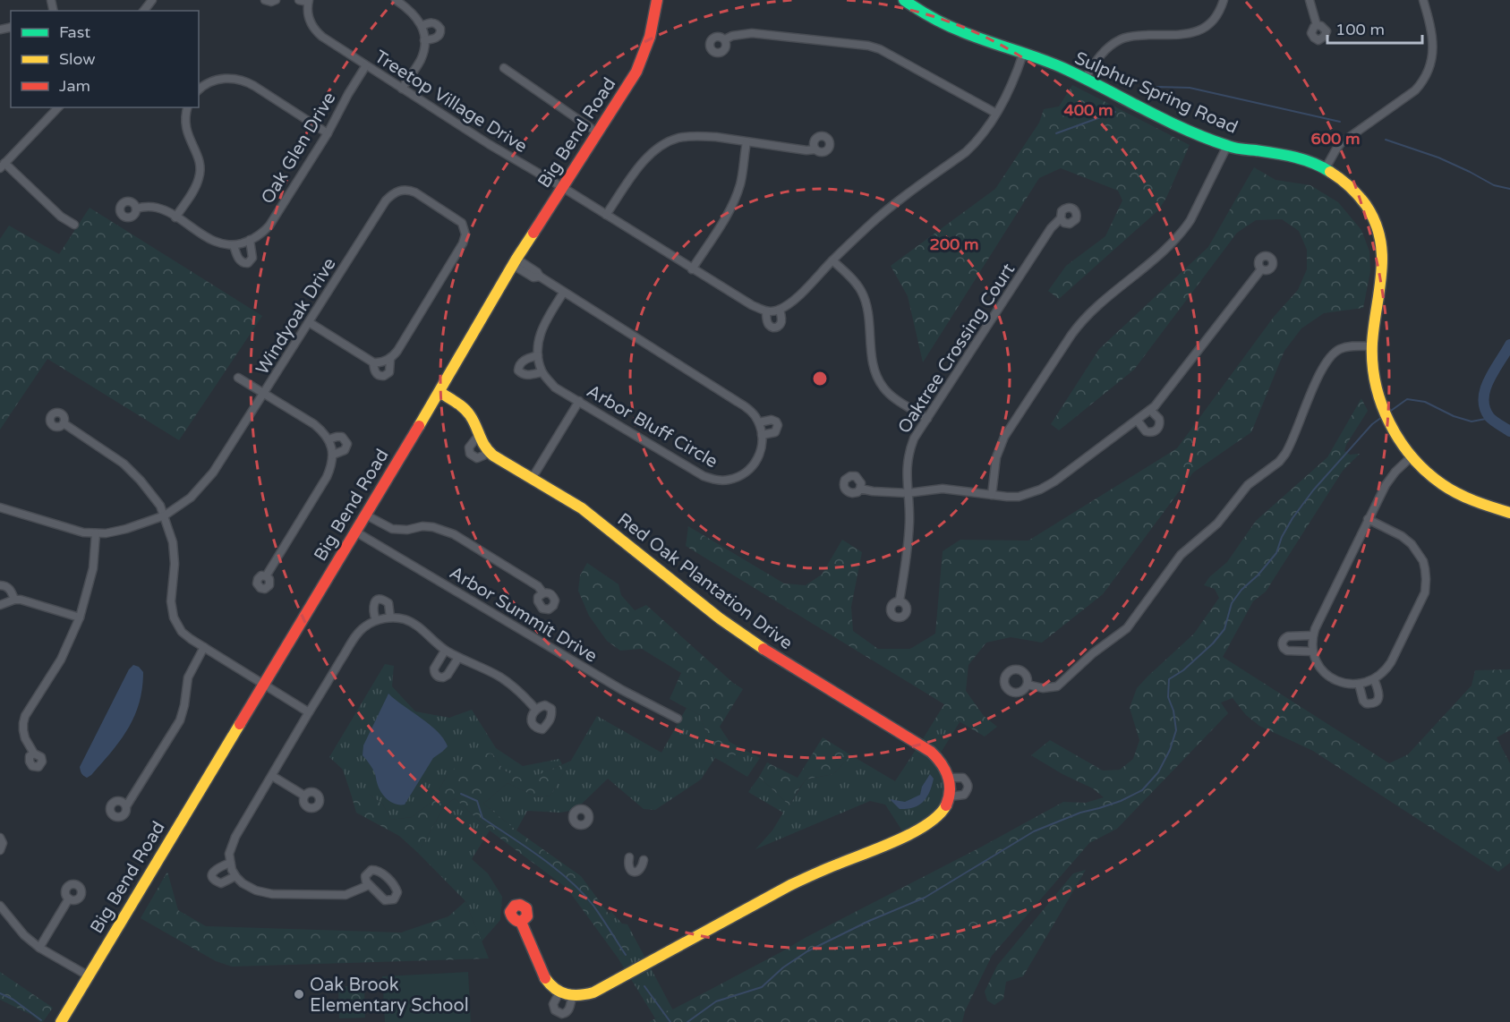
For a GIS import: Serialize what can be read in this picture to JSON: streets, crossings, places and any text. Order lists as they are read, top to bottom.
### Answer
{
  "streets": {
    "street": [
      "Sulphur Spring Road",
      "Treetop Village Drive",
      "Big Bend Road",
      "Oak Glen Drive",
      "Windyoak Drive",
      "Oaktree Crossing Court",
      "Arbor Bluff Circle",
      "Red Oak Plantation Drive",
      "Arbor Summit Drive"
    ]
  },
  "crossings": [
    ["Sulphur Spring Road", "Treetop Village Drive"],
    ["Treetop Village Drive", "Big Bend Road"],
    ["Treetop Village Drive", "Oak Glen Drive"],
    ["Big Bend Road", "Red Oak Plantation Drive"],
    ["Big Bend Road", "Arbor Summit Drive"]
  ],
  "places": ["Oak Brook Elementary School"],
  "legend": ["Fast", "Slow", "Jam"],
  "scale_bar": "100 m",
  "rings": ["400 m", "600 m", "200 m"]
}
